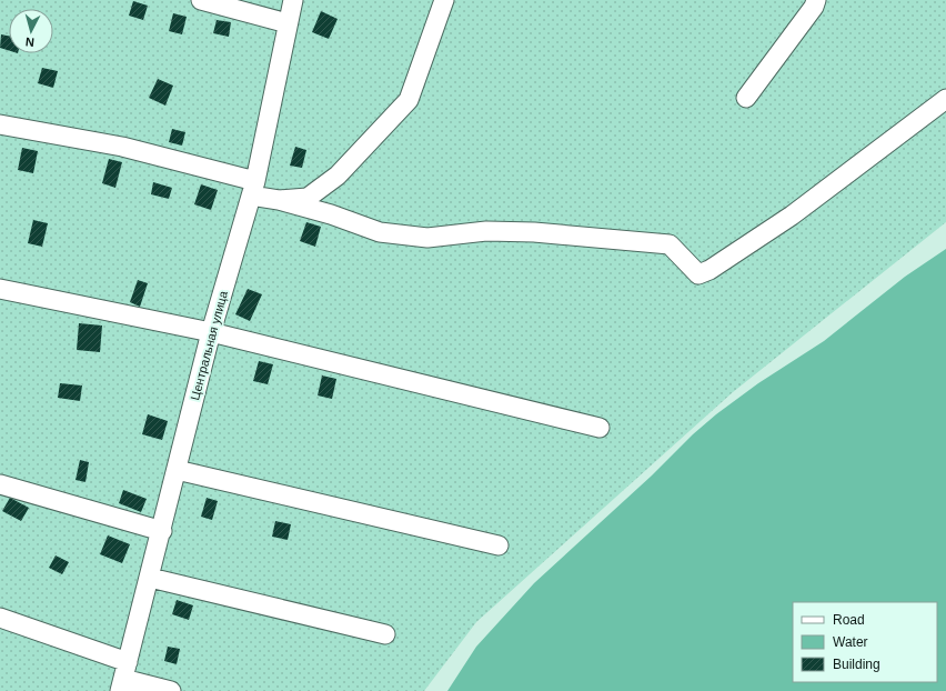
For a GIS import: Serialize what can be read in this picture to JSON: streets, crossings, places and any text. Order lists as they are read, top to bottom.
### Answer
{
  "streets": {
    "street": ["Центральная улица"]
  },
  "legend": ["Road", "Water", "Building"],
  "north": "bottom"
}
